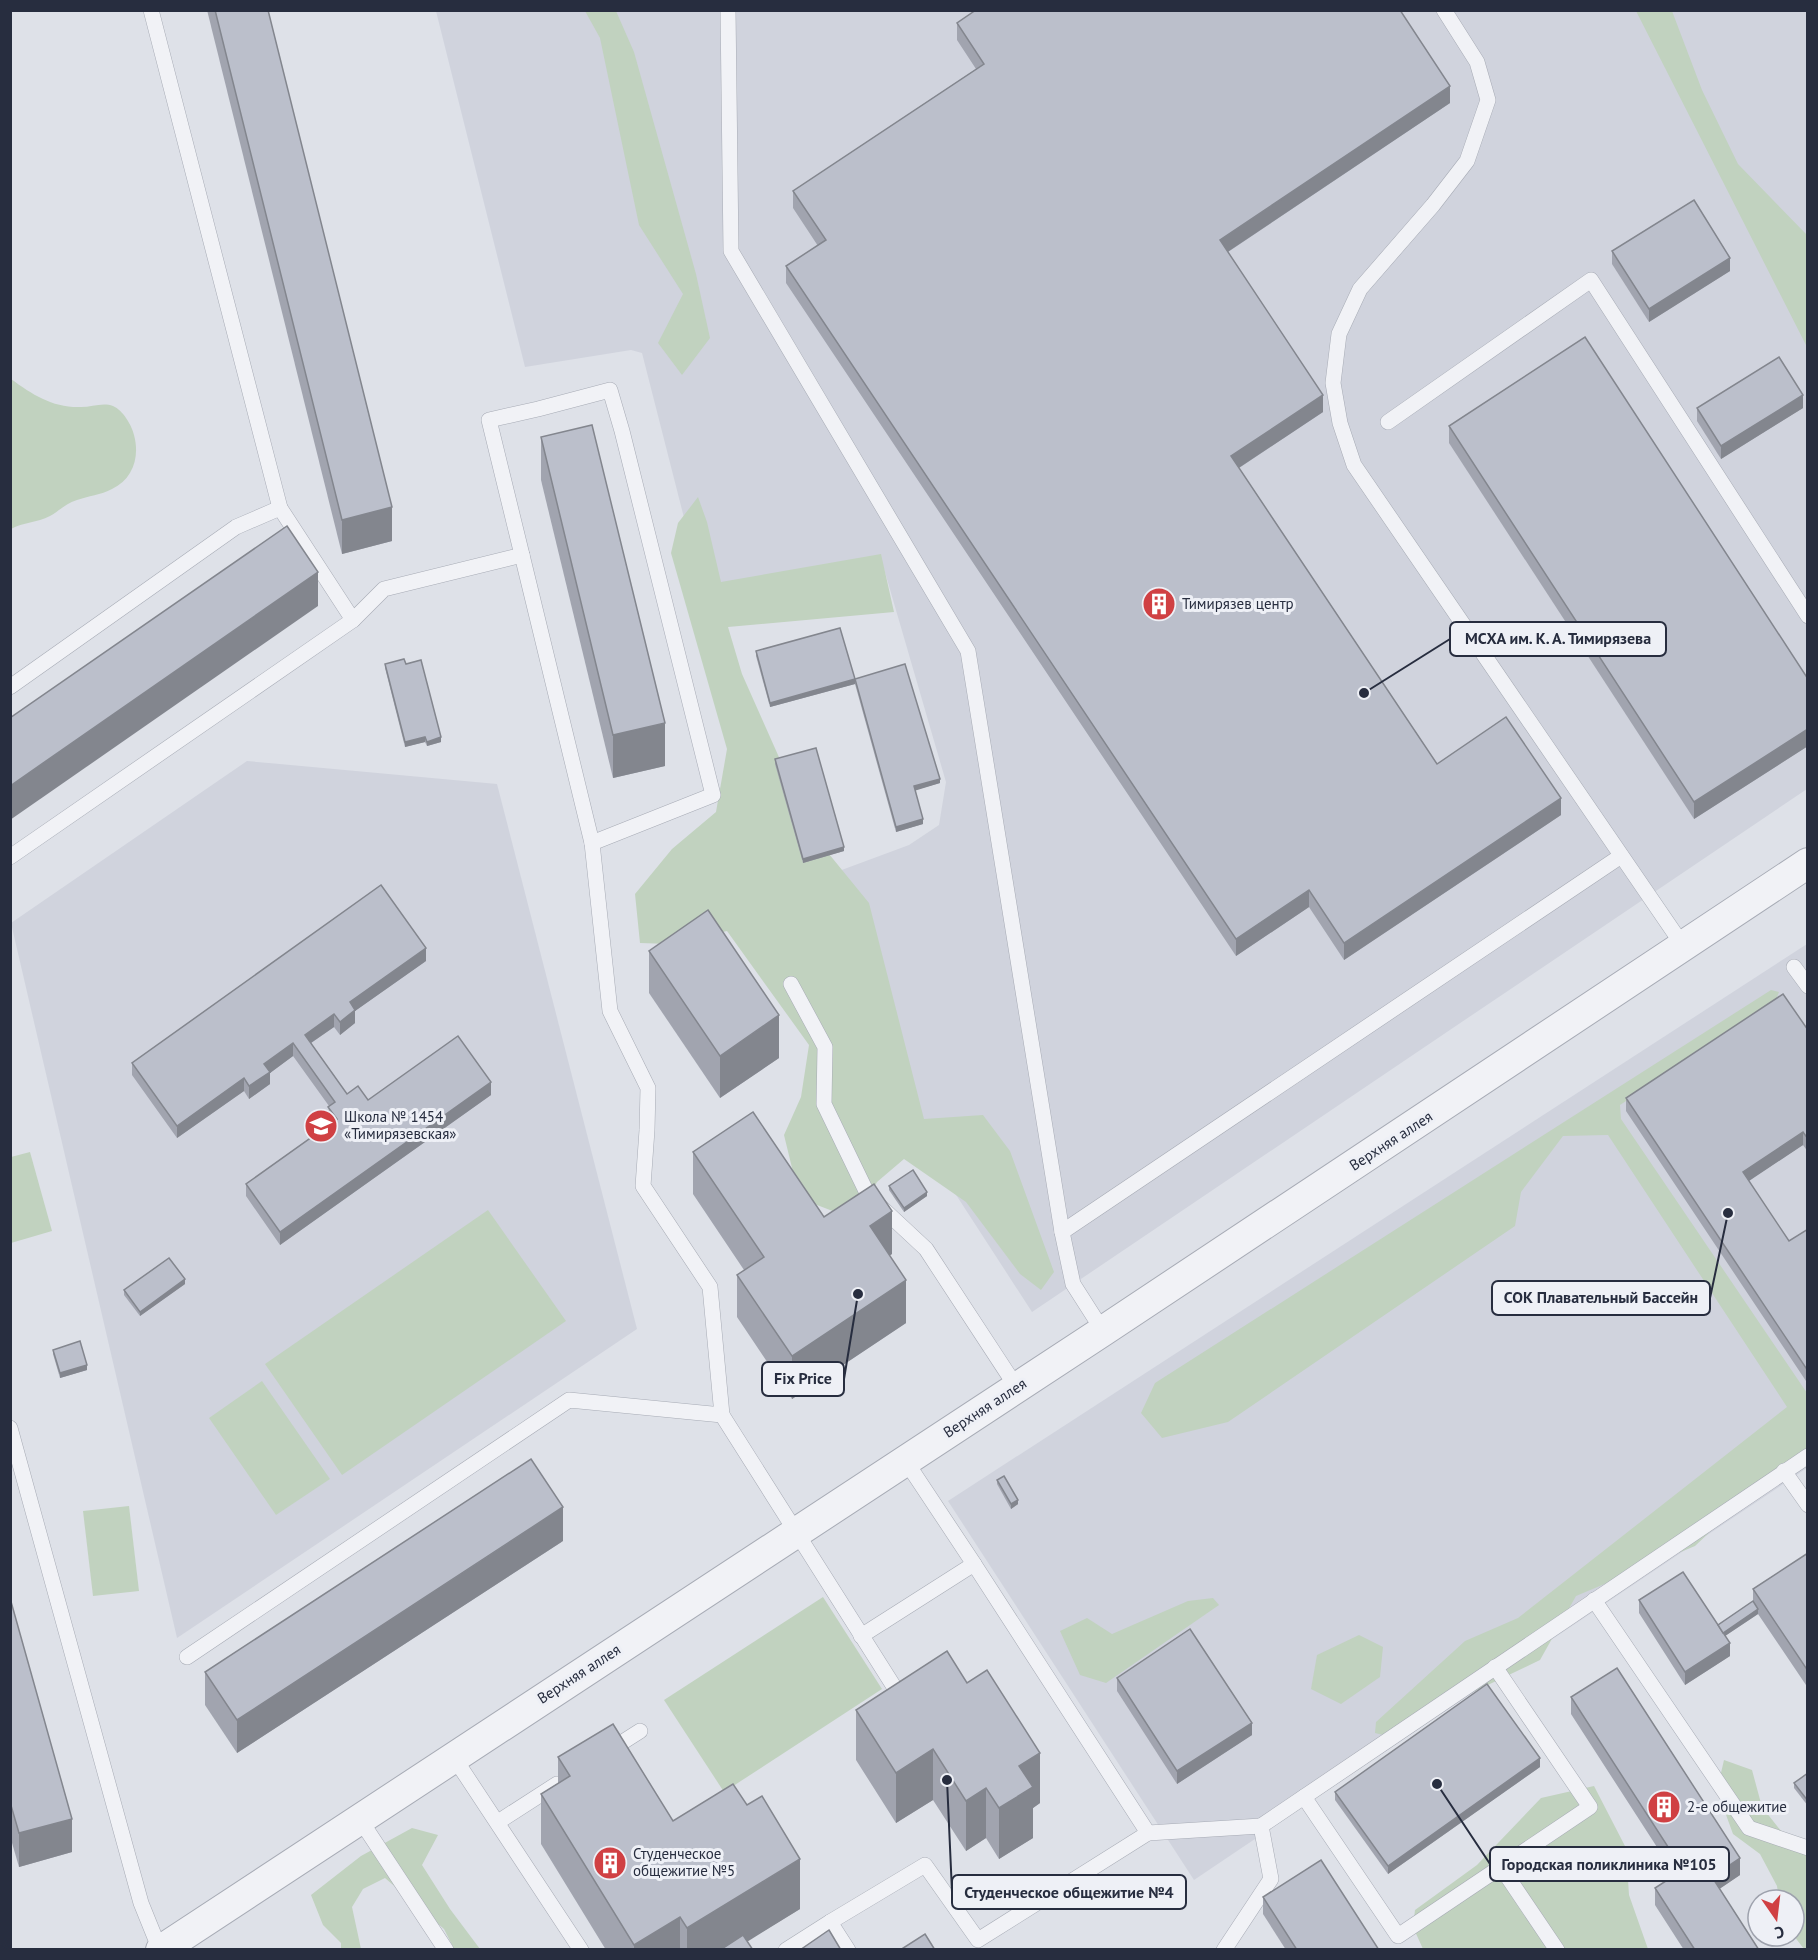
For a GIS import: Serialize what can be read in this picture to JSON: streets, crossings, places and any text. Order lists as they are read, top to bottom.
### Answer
{
  "streets": {
    "street": ["Верхняя аллея"]
  },
  "places": {
    "building": ["Тимирязев центр", "2-е общежитие", "Студенческое общежитие №5"],
    "other": [
      "МСХА им. К. А. Тимирязева",
      "СОК Плавательный Бассейн",
      "Fix Price",
      "Студенческое общежитие №4",
      "Городская поликлиника №105"
    ],
    "school or university": ["Школа № 1454 «Тимирязевская»"]
  },
  "north": "bottom"
}
